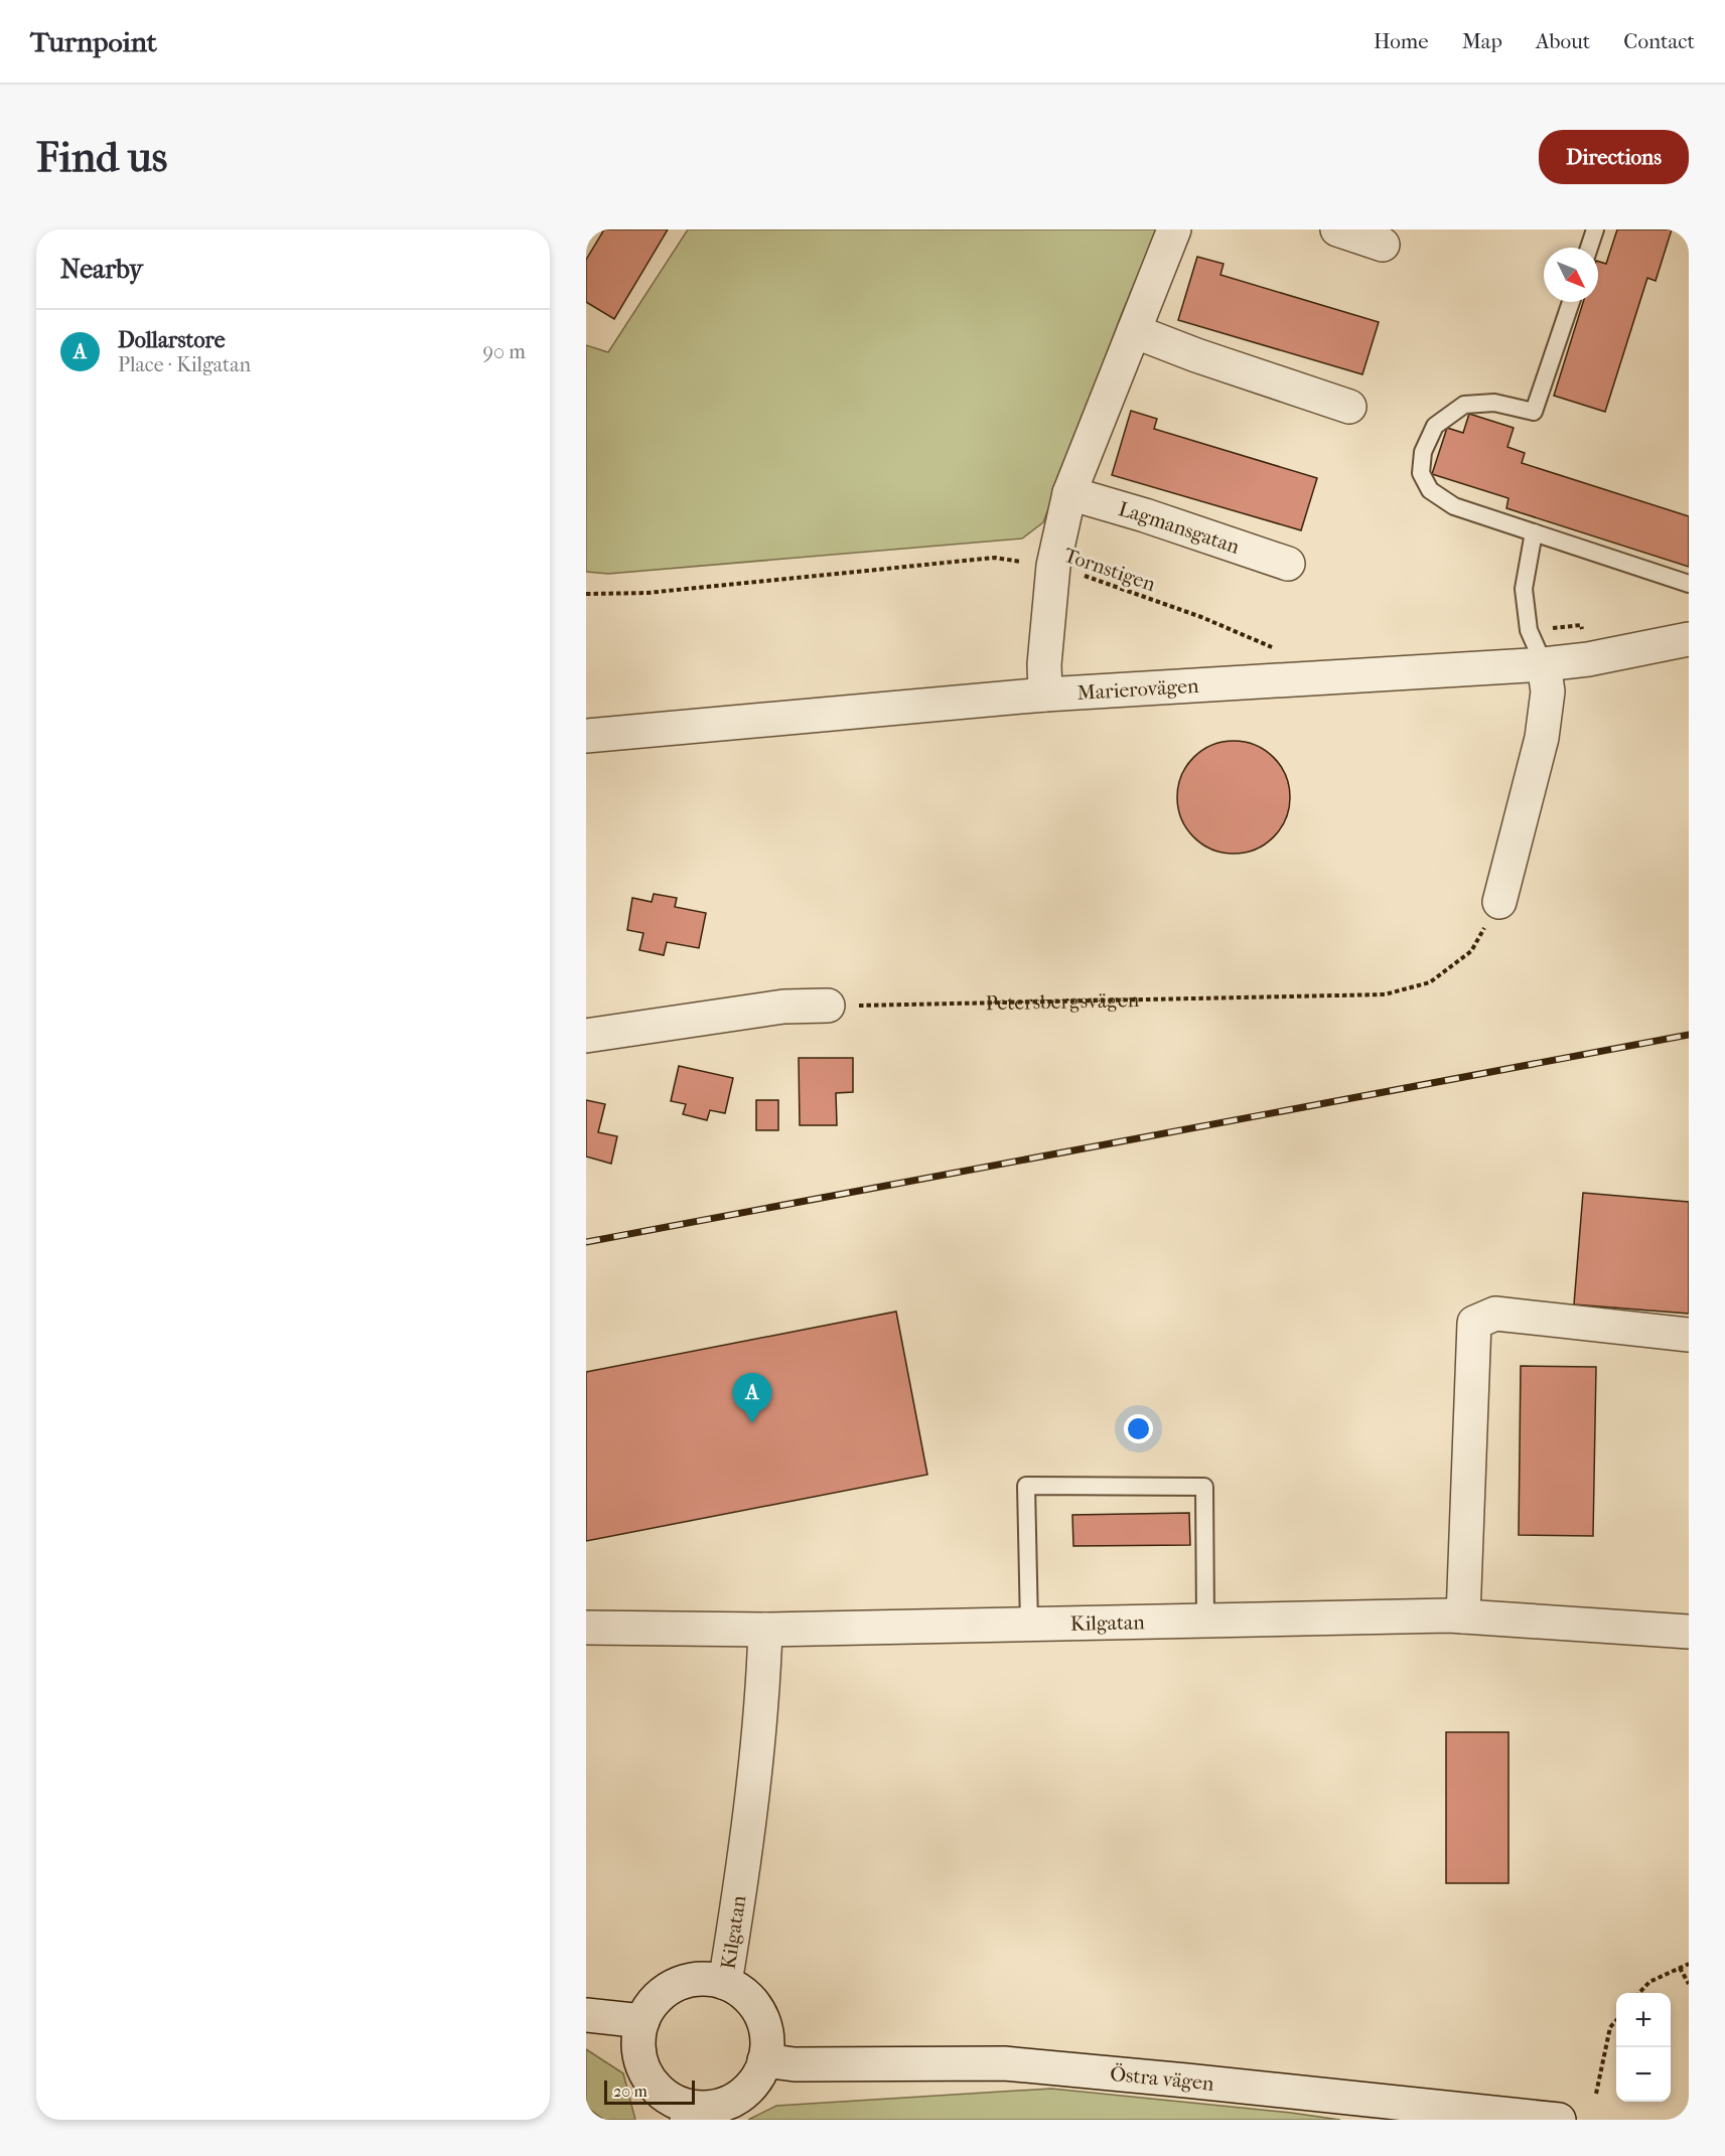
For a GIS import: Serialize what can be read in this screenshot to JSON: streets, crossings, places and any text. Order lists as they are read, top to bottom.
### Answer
{
  "streets": {
    "street": [
      "Lagmansgatan",
      "Marierovägen",
      "Kilgatan",
      "Östra vägen"
    ],
    "path": ["Tornstigen", "Petersbergsvägen"]
  },
  "crossings": [
    ["Kilgatan", "Östra vägen"]
  ],
  "scale_bar": "20 m",
  "north": "bottom right",
  "page": {
    "header": "Turnpoint",
    "nav": [
      "Home",
      "Map",
      "About",
      "Contact"
    ],
    "buttons": "Directions",
    "title": "Find us",
    "heading": "Nearby",
    "list": [
      {
        "mark": "A",
        "name": "Dollarstore",
        "note": "Place · Kilgatan",
        "value": "90 m"
      }
    ],
    "pins": "A",
    "map_buttons": ["+", "−"],
    "scale": "20 m"
  }
}
